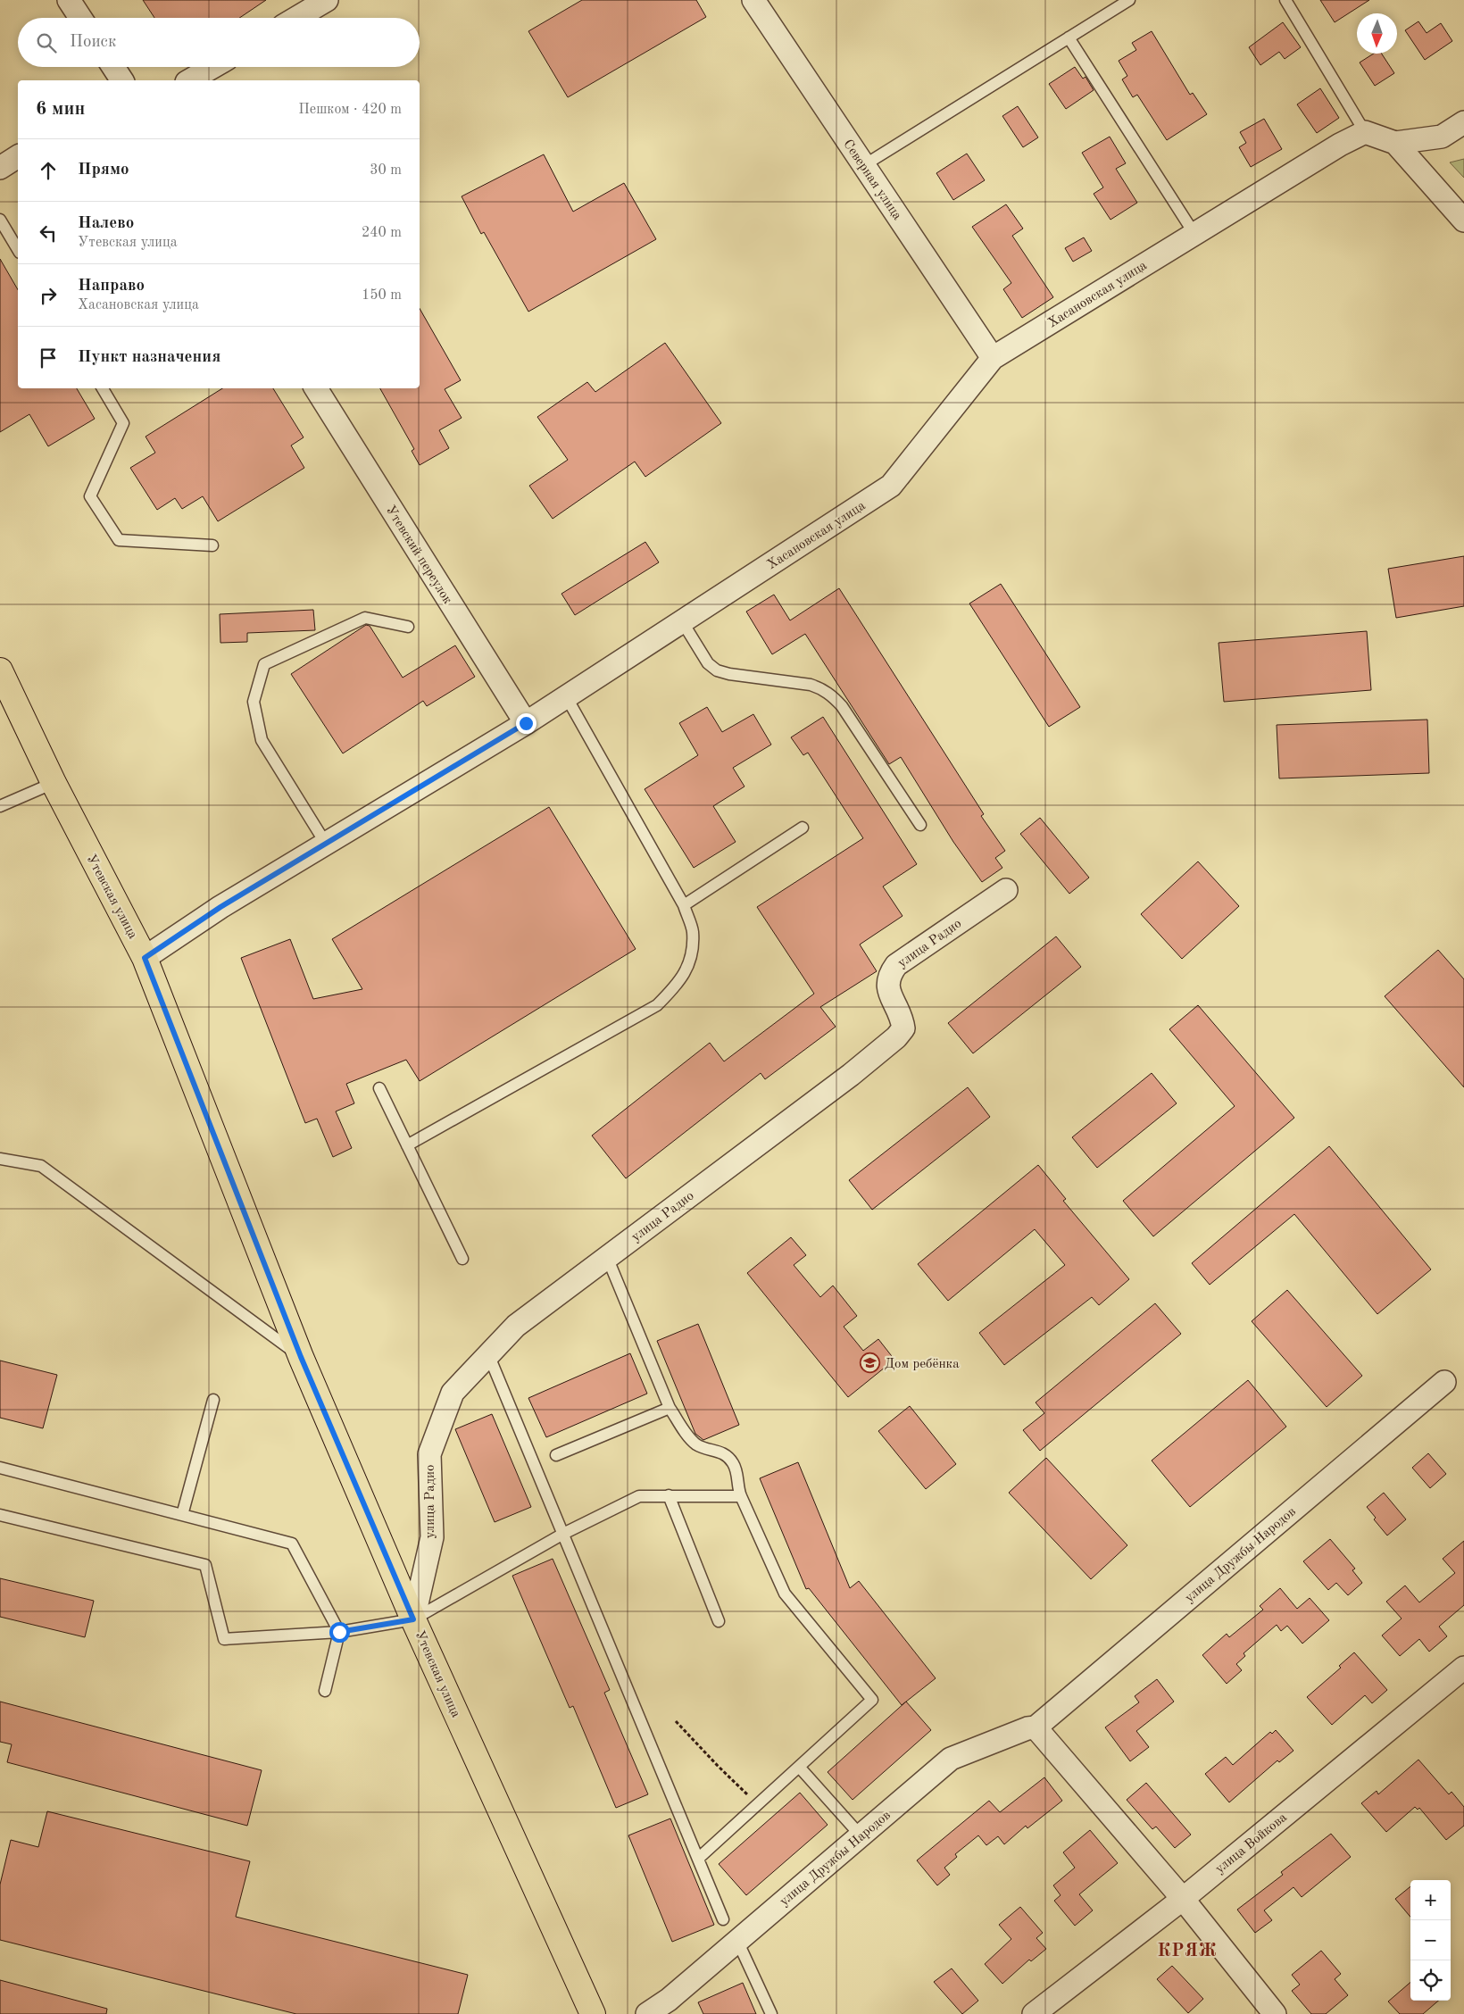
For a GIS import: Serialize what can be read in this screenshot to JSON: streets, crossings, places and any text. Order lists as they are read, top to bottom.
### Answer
{
  "streets": {
    "main road": ["Утевская улица"],
    "street": [
      "Северная улица",
      "Хасановская улица",
      "Утевский переулок",
      "улица Радио",
      "улица Дружбы Народов",
      "улица Войкова"
    ]
  },
  "crossings": [
    ["Северная улица", "Хасановская улица"],
    ["Хасановская улица", "Утевский переулок"],
    ["Хасановская улица", "Утевская улица"],
    ["Утевская улица", "улица Радио"]
  ],
  "districts": ["КРЯЖ"],
  "places": {
    "school or university": ["Дом ребёнка"]
  },
  "north": "bottom",
  "page": {
    "search": "Поиск",
    "heading": ["6 мин", "Пешком · 420 m"],
    "list": [
      ["Прямо", "30 m"],
      ["Налево", "Утевская улица", "240 m"],
      ["Направо", "Хасановская улица", "150 m"],
      "Пункт назначения"
    ],
    "map_buttons": ["+", "−"]
  }
}
